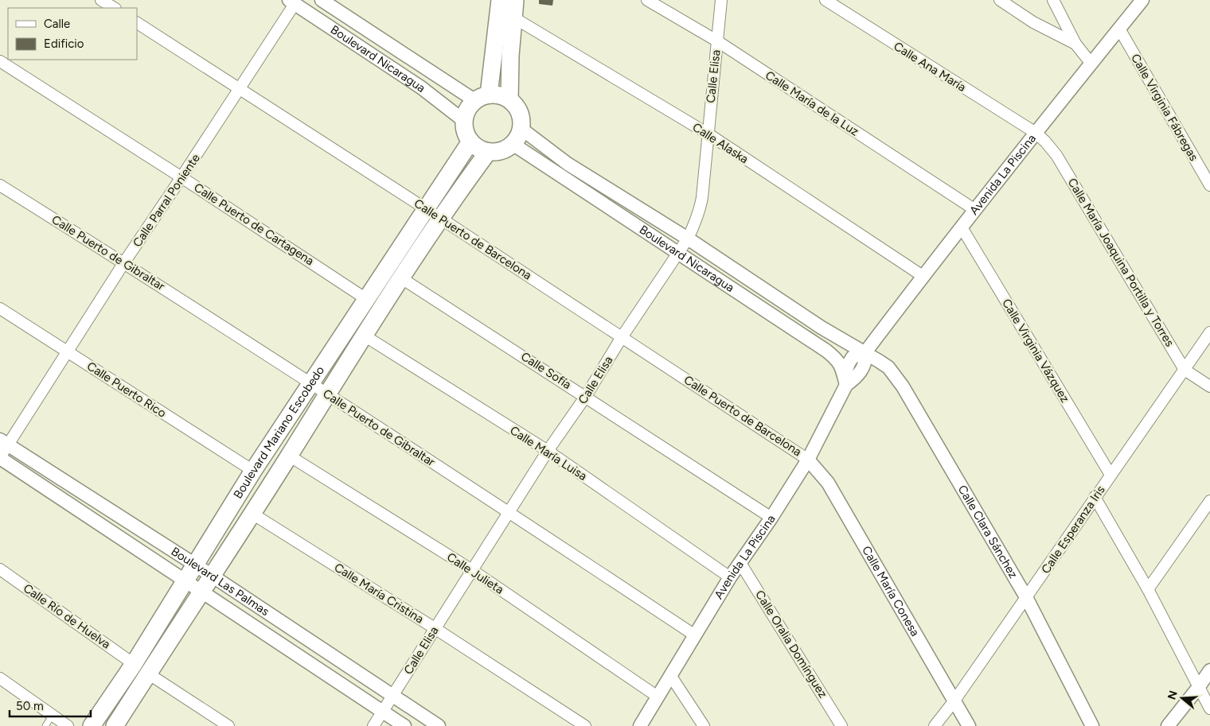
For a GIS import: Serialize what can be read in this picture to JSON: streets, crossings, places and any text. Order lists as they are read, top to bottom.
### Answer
{
  "streets": {
    "main road": ["Boulevard Mariano Escobedo"],
    "street": [
      "Boulevard Nicaragua",
      "Calle Ana María",
      "Calle Elisa",
      "Calle María de la Luz",
      "Calle Virginia Fábregas",
      "Calle Alaska",
      "Avenida La Piscina",
      "Calle Parral Poniente",
      "Calle Puerto de Cartagena",
      "Calle Puerto de Barcelona",
      "Calle Puerto de Gibraltar",
      "Calle María Joaquina Portilla y Torres",
      "Calle Virginia Vázquez",
      "Calle Sofía",
      "Calle Puerto Rico",
      "Calle María Luisa",
      "Calle Esperanza Iris",
      "Calle Clara Sánchez",
      "Calle Julieta",
      "Boulevard Las Palmas",
      "Calle María Conesa",
      "Calle María Cristina",
      "Calle Río de Huelva",
      "Calle Oralia Domínguez"
    ]
  },
  "crossings": [
    ["Boulevard Nicaragua", "Calle Elisa"],
    ["Boulevard Nicaragua", "Avenida La Piscina"],
    ["Boulevard Nicaragua", "Calle Parral Poniente"],
    ["Boulevard Nicaragua", "Boulevard Mariano Escobedo"],
    ["Boulevard Nicaragua", "Calle Clara Sánchez"],
    ["Calle Ana María", "Avenida La Piscina"],
    ["Calle Ana María", "Calle María Joaquina Portilla y Torres"],
    ["Calle Elisa", "Calle María de la Luz"],
    ["Calle Elisa", "Calle Alaska"],
    ["Calle Elisa", "Calle Puerto de Barcelona"],
    ["Calle Elisa", "Calle Puerto de Gibraltar"],
    ["Calle Elisa", "Calle Sofía"],
    ["Calle Elisa", "Calle María Luisa"],
    ["Calle Elisa", "Calle Julieta"],
    ["Calle Elisa", "Boulevard Las Palmas"],
    ["Calle Elisa", "Calle María Cristina"],
    ["Calle María de la Luz", "Avenida La Piscina"],
    ["Calle Virginia Fábregas", "Avenida La Piscina"],
    ["Calle Alaska", "Avenida La Piscina"],
    ["Avenida La Piscina", "Calle Puerto de Barcelona"],
    ["Avenida La Piscina", "Calle Puerto de Gibraltar"],
    ["Avenida La Piscina", "Calle María Joaquina Portilla y Torres"],
    ["Avenida La Piscina", "Calle Virginia Vázquez"],
    ["Avenida La Piscina", "Calle Sofía"],
    ["Avenida La Piscina", "Calle María Luisa"],
    ["Avenida La Piscina", "Calle Clara Sánchez"],
    ["Avenida La Piscina", "Calle Julieta"],
    ["Avenida La Piscina", "Calle María Conesa"],
    ["Avenida La Piscina", "Calle Oralia Domínguez"],
    ["Calle Parral Poniente", "Calle Puerto de Cartagena"],
    ["Calle Parral Poniente", "Calle Puerto de Barcelona"],
    ["Calle Parral Poniente", "Calle Puerto de Gibraltar"],
    ["Calle Parral Poniente", "Calle Puerto Rico"],
    ["Calle Parral Poniente", "Boulevard Las Palmas"],
    ["Calle Puerto de Cartagena", "Boulevard Mariano Escobedo"],
    ["Calle Puerto de Barcelona", "Boulevard Mariano Escobedo"],
    ["Calle Puerto de Barcelona", "Calle María Conesa"],
    ["Calle Puerto de Gibraltar", "Boulevard Mariano Escobedo"],
    ["Calle María Joaquina Portilla y Torres", "Calle Esperanza Iris"],
    ["Calle Virginia Vázquez", "Calle Esperanza Iris"],
    ["Calle Sofía", "Boulevard Mariano Escobedo"],
    ["Calle Puerto Rico", "Boulevard Mariano Escobedo"],
    ["Boulevard Mariano Escobedo", "Calle María Luisa"],
    ["Boulevard Mariano Escobedo", "Calle Julieta"],
    ["Boulevard Mariano Escobedo", "Boulevard Las Palmas"],
    ["Boulevard Mariano Escobedo", "Calle María Cristina"],
    ["Boulevard Mariano Escobedo", "Calle Río de Huelva"],
    ["Calle Esperanza Iris", "Calle Clara Sánchez"],
    ["Calle Esperanza Iris", "Calle María Conesa"]
  ],
  "legend": ["Calle", "Edificio"],
  "scale_bar": "50 m",
  "north": "left"
}
